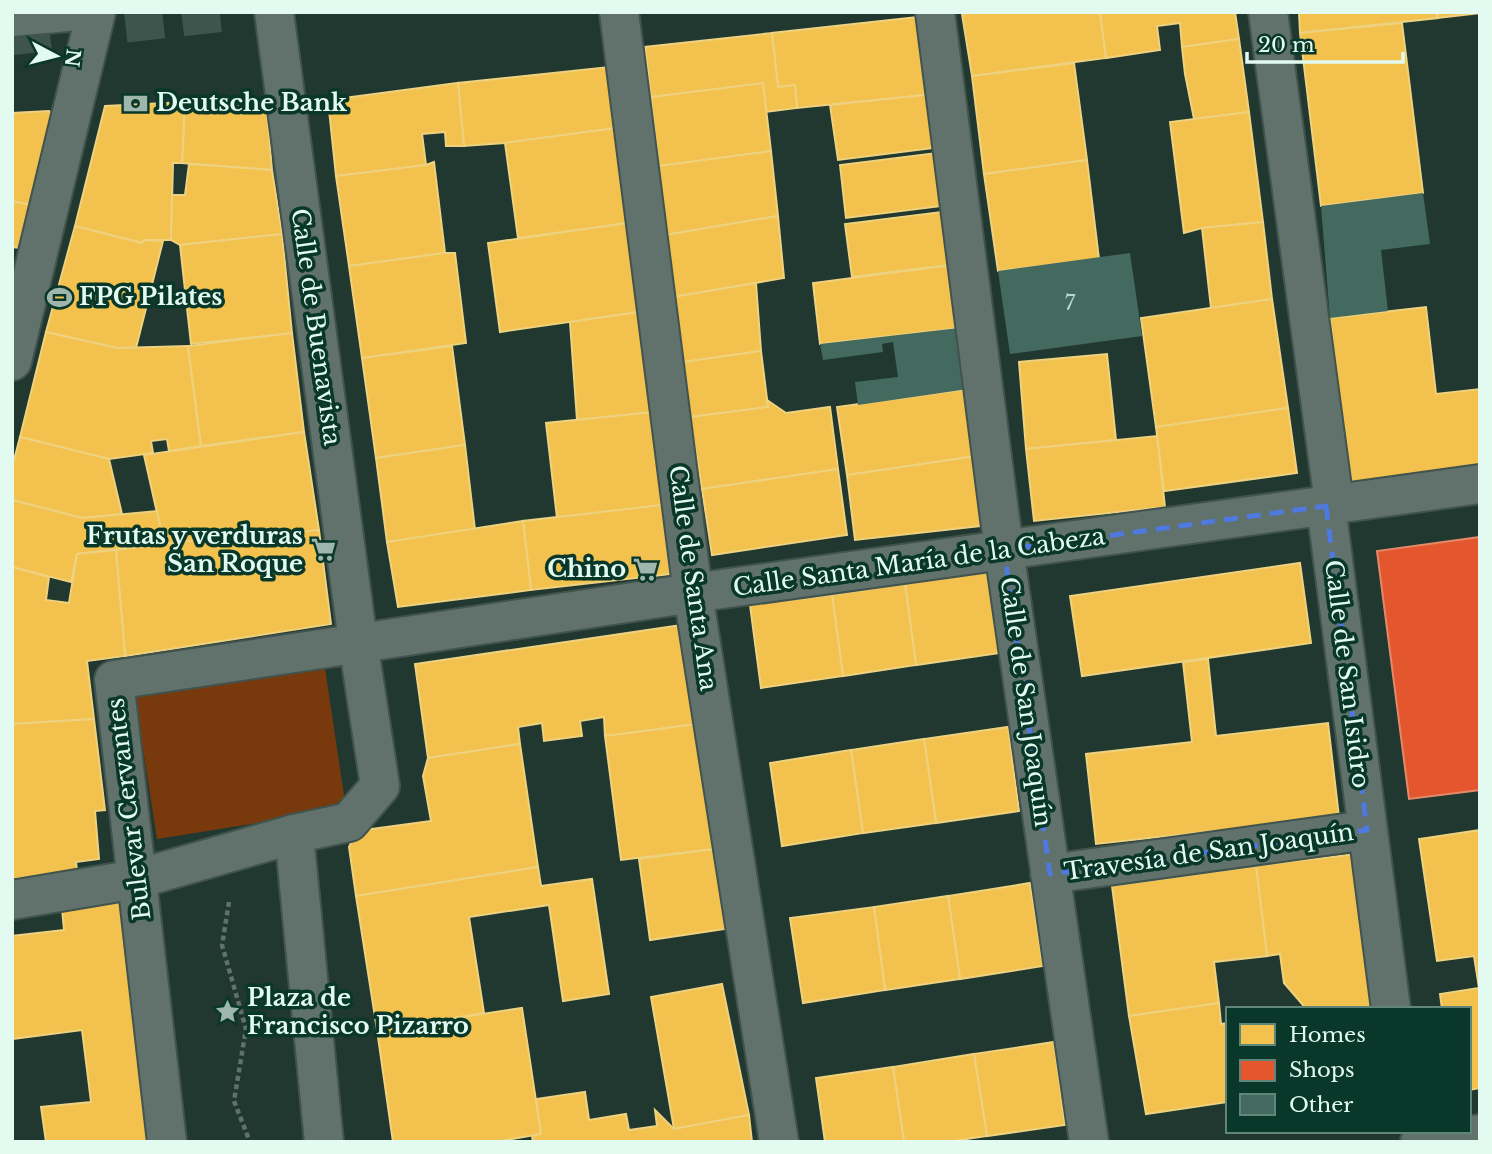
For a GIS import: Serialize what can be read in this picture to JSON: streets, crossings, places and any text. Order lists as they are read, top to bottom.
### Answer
{
  "streets": {
    "street": [
      "Calle de Buenavista",
      "Calle Santa María de la Cabeza",
      "Calle de Santa Ana",
      "Calle de San Isidro",
      "Calle de San Joaquín",
      "Bulevar Cervantes",
      "Travesía de San Joaquín"
    ]
  },
  "crossings": [
    ["Calle de Buenavista", "Calle Santa María de la Cabeza"],
    ["Calle de Buenavista", "Bulevar Cervantes"],
    ["Calle Santa María de la Cabeza", "Calle de Santa Ana"],
    ["Calle Santa María de la Cabeza", "Calle de San Isidro"],
    ["Calle Santa María de la Cabeza", "Calle de San Joaquín"],
    ["Calle Santa María de la Cabeza", "Bulevar Cervantes"],
    ["Calle de San Isidro", "Travesía de San Joaquín"],
    ["Calle de San Joaquín", "Travesía de San Joaquín"]
  ],
  "places": {
    "bank": ["Deutsche Bank"],
    "sports": ["FPG Pilates"],
    "supermarket": ["Frutas y verduras San Roque", "Chino"],
    "place": ["Plaza de Francisco Pizarro"]
  },
  "house_numbers": ["7"],
  "legend": ["Homes", "Shops", "Other"],
  "scale_bar": "20 m",
  "north": "right"
}
